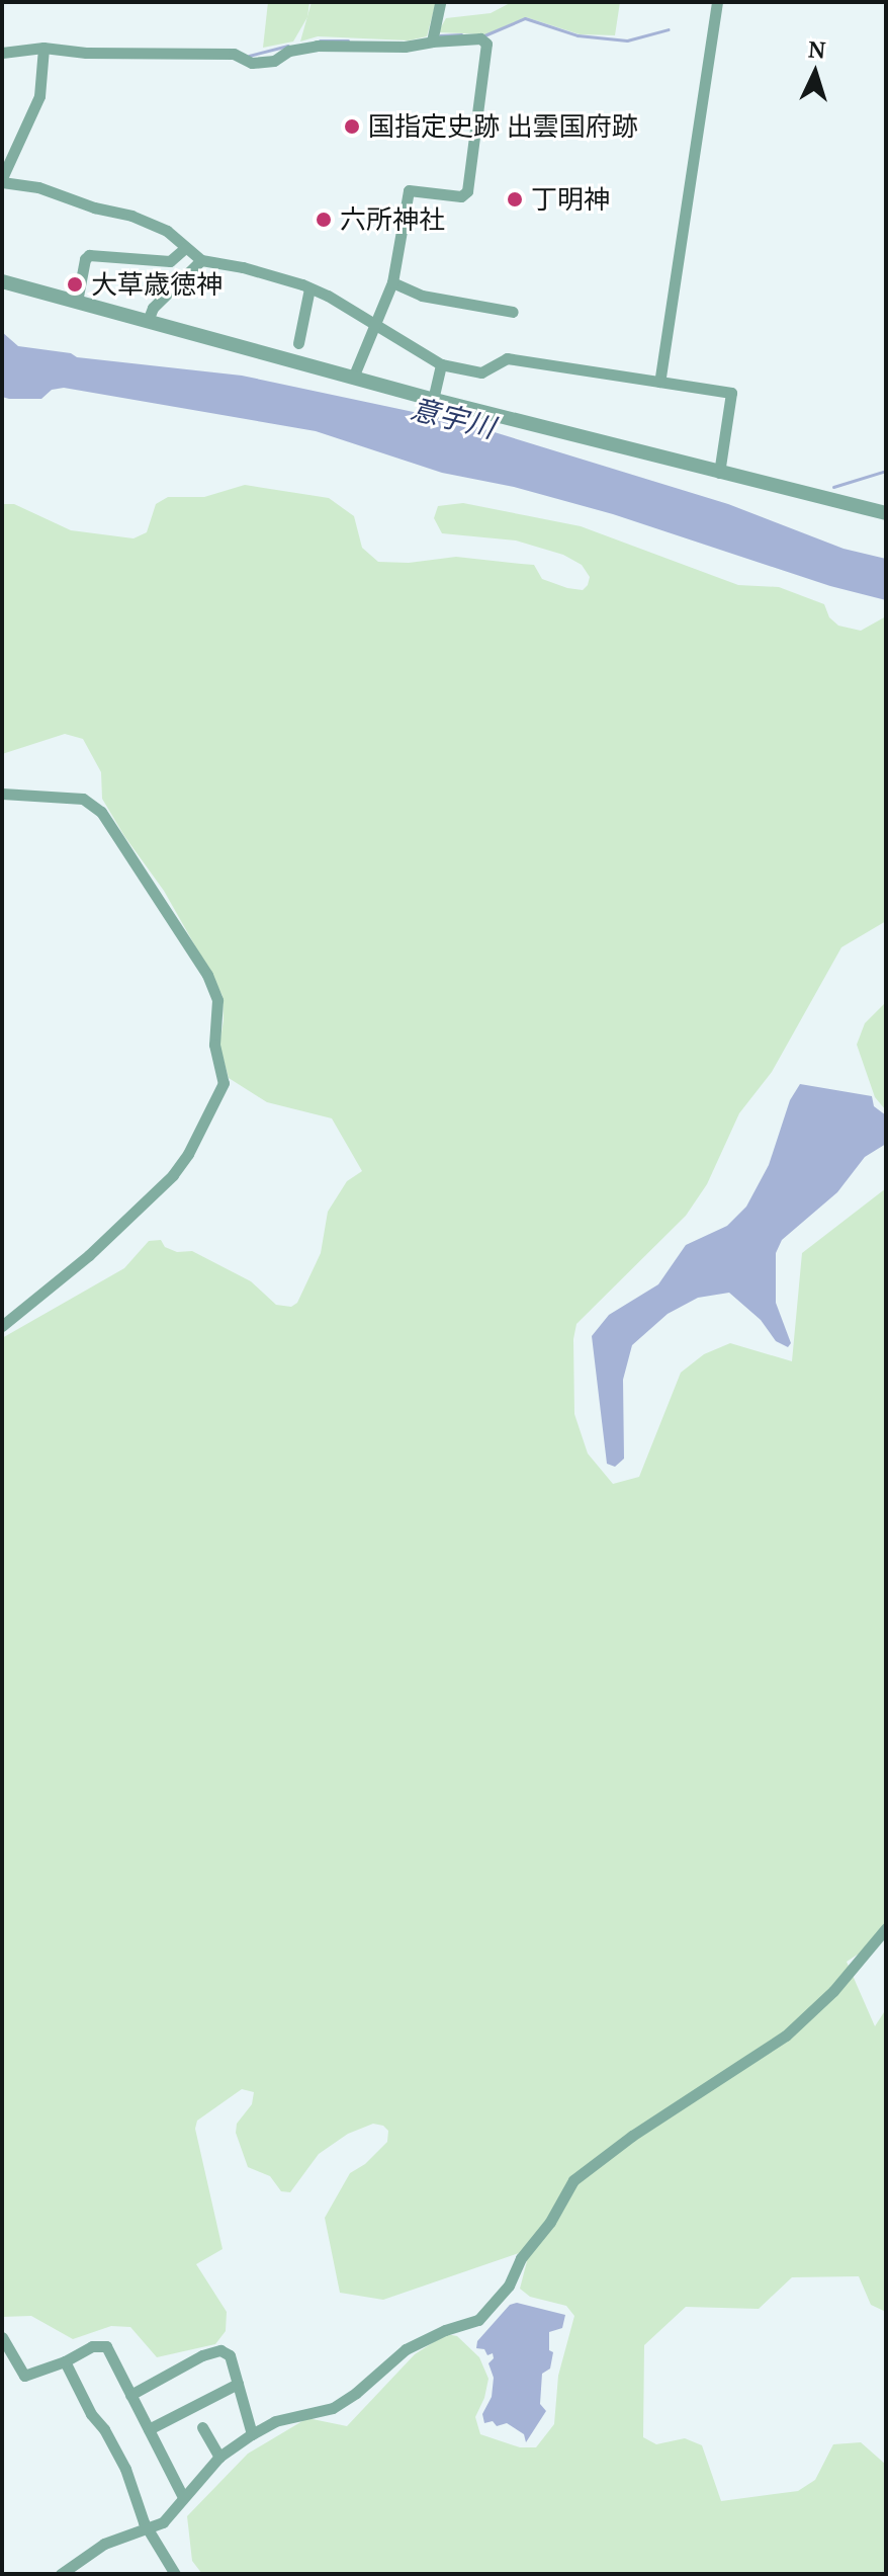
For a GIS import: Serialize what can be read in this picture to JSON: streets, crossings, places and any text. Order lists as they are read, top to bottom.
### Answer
{
  "water": ["意宇川"],
  "places": [
    "国指定史跡 出雲国府跡",
    "丁明神",
    "六所神社",
    "大草歳徳神"
  ],
  "north": "top"
}
